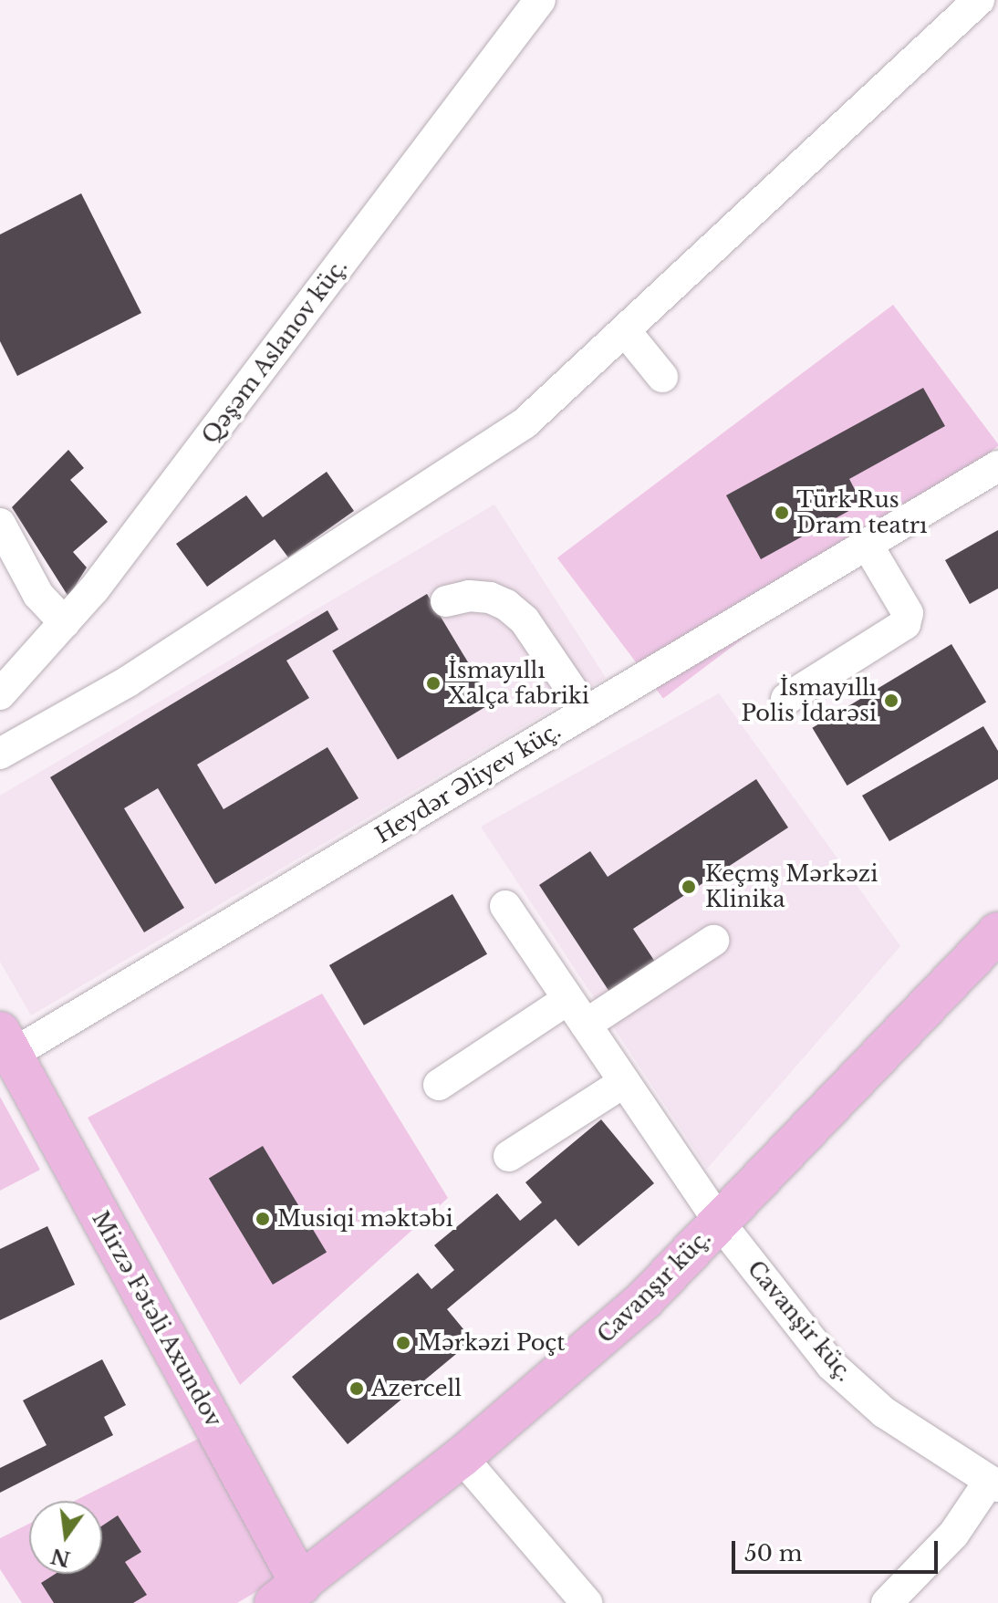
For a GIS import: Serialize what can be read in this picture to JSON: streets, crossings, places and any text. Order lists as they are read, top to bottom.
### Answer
{
  "streets": {
    "main road": ["Cavanşır küç.", "Mirzə Fətəli Axundov"],
    "street": ["Qəşəm Aslanov küç.", "Heydər Əliyev küç.", "Cavanşir küç."]
  },
  "crossings": [
    ["Heydər Əliyev küç.", "Mirzə Fətəli Axundov"],
    ["Cavanşır küç.", "Mirzə Fətəli Axundov"],
    ["Cavanşır küç.", "Cavanşir küç."]
  ],
  "places": [
    "Türk Rus Dram teatrı",
    "İsmayıllı Xalça fabriki",
    "İsmayıllı Polis İdarəsi",
    "Keçmş Mərkəzi Klinika",
    "Musiqi məktəbi",
    "Mərkəzi Poçt",
    "Azercell"
  ],
  "scale_bar": "50 m",
  "north": "bottom"
}
